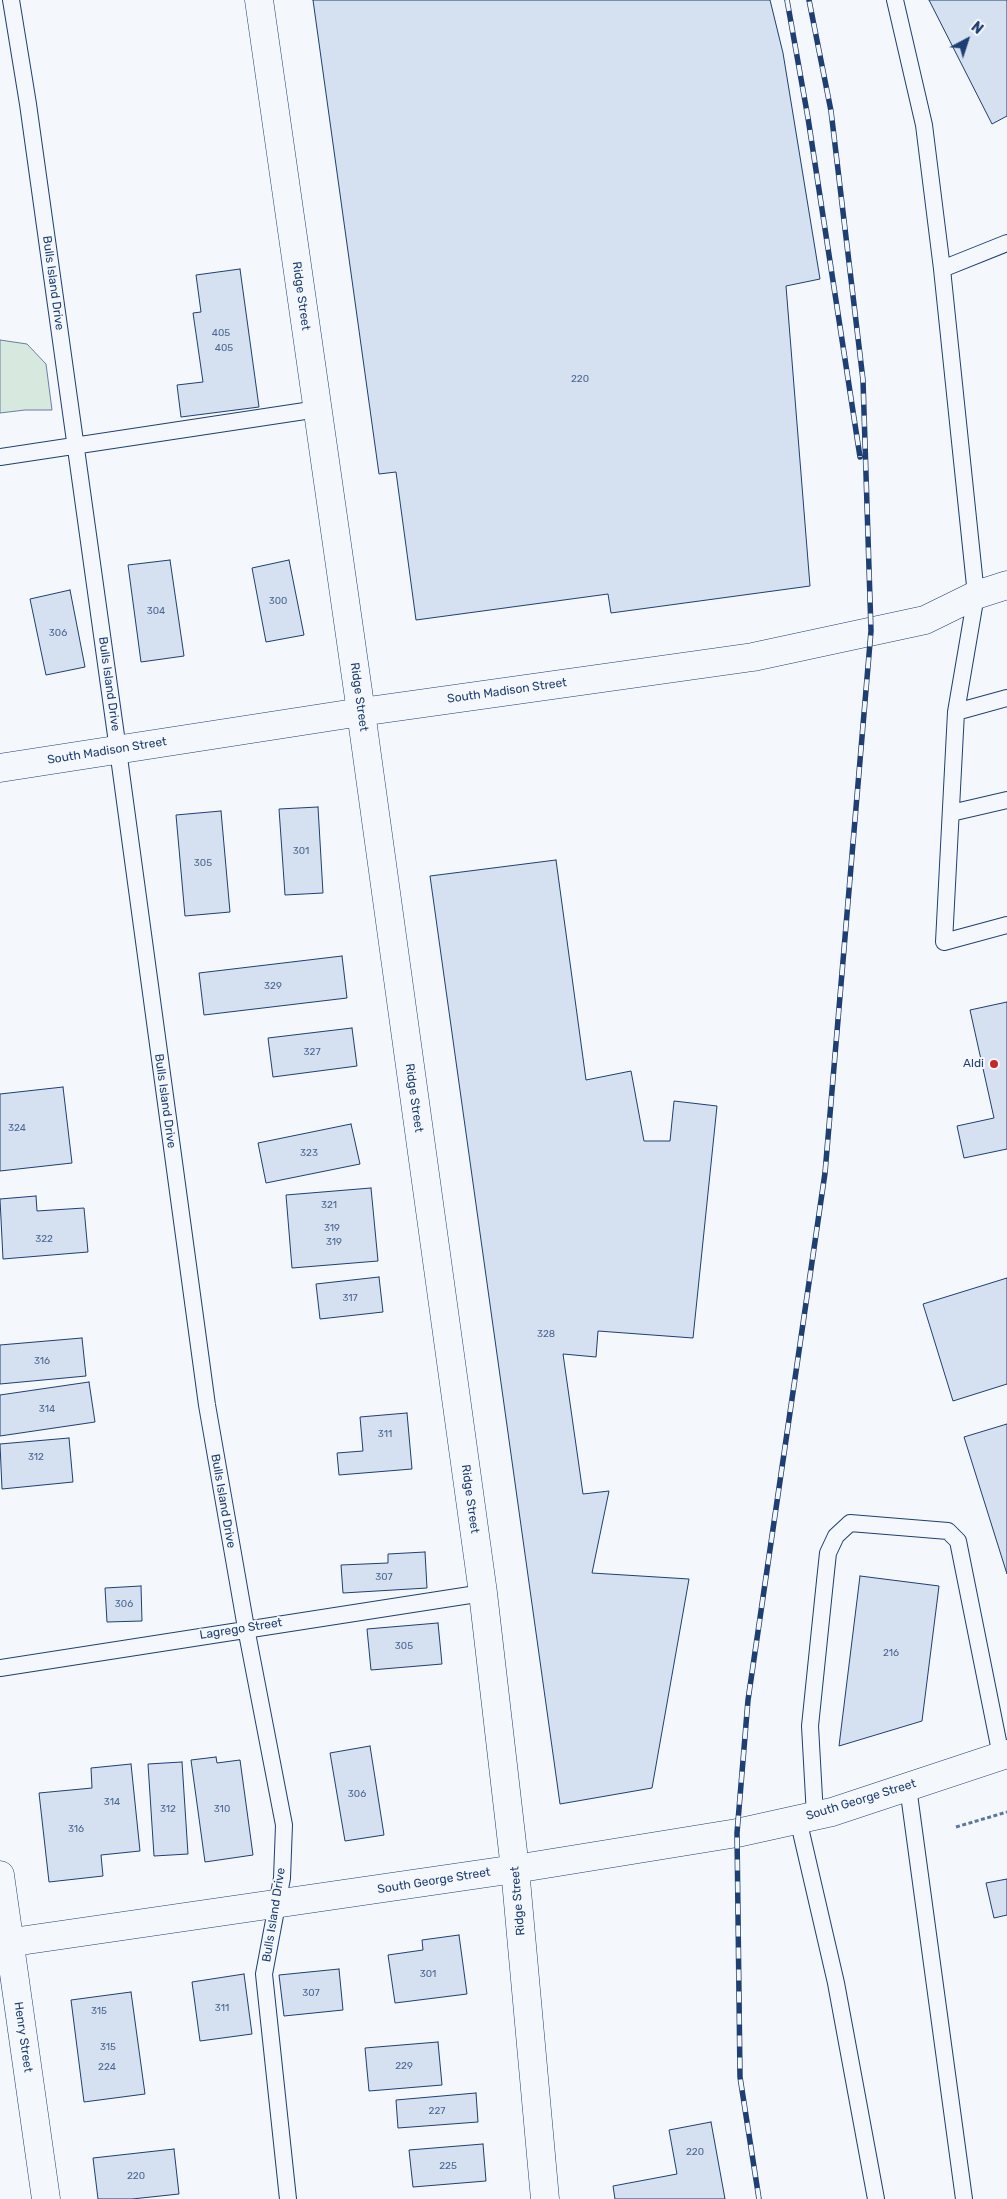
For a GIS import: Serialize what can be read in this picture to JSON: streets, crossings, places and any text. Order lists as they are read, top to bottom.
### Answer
{
  "streets": {
    "street": [
      "Ridge Street",
      "South Madison Street",
      "South George Street",
      "Henry Street"
    ],
    "lane": ["Bulls Island Drive", "Lagrego Street"]
  },
  "crossings": [
    ["Bulls Island Drive", "South Madison Street"],
    ["Bulls Island Drive", "Lagrego Street"],
    ["Bulls Island Drive", "South George Street"],
    ["Ridge Street", "South Madison Street"],
    ["Ridge Street", "Lagrego Street"],
    ["Ridge Street", "South George Street"],
    ["South George Street", "Henry Street"]
  ],
  "places": ["Aldi"],
  "house_numbers": [
    "405",
    "405",
    "220",
    "300",
    "304",
    "306",
    "301",
    "305",
    "329",
    "327",
    "324",
    "323",
    "321",
    "319",
    "322",
    "319",
    "317",
    "328",
    "316",
    "314",
    "311",
    "312",
    "307",
    "306",
    "305",
    "216",
    "306",
    "314",
    "312",
    "310",
    "316",
    "301",
    "307",
    "311",
    "315",
    "315",
    "229",
    "224",
    "227",
    "220",
    "225",
    "220"
  ],
  "north": "top right"
}
